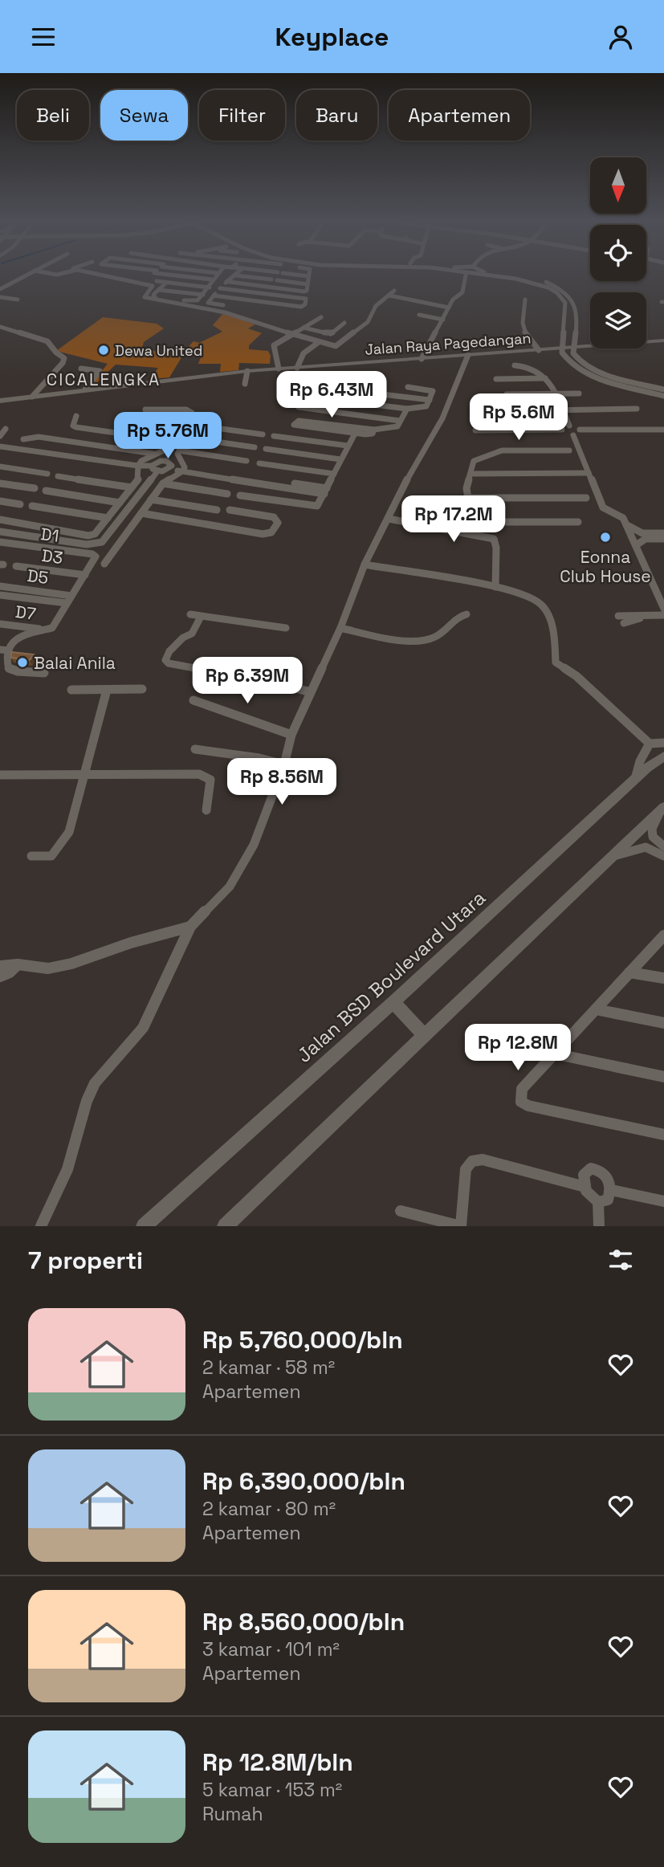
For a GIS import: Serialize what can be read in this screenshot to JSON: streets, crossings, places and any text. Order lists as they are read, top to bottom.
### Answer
{
  "streets": {
    "street": [
      "Jalan Raya Pagedangan",
      "D1",
      "D3",
      "D5",
      "D7",
      "Jalan BSD Boulevard Utara"
    ]
  },
  "crossings": [
    ["D1", "D3"]
  ],
  "districts": ["CICALENGKA"],
  "places": ["Dewa United", "Eonna Club House", "Balai Anila"],
  "north": "bottom",
  "page": {
    "header": "Keyplace",
    "chip": [
      "Beli",
      "Sewa",
      "Filter",
      "Baru",
      "Apartemen"
    ],
    "price": [
      "Rp 6.43M",
      "Rp 5.6M",
      "Rp 5.76M",
      "Rp 17.2M",
      "Rp 6.39M",
      "Rp 8.56M",
      "Rp 12.8M"
    ],
    "heading": "7 properti",
    "list": [
      {
        "name": "Rp 5,760,000/bln",
        "note": "2 kamar · 58 m² · Apartemen"
      },
      {
        "name": "Rp 6,390,000/bln",
        "note": "2 kamar · 80 m² · Apartemen"
      },
      {
        "name": "Rp 8,560,000/bln",
        "note": "3 kamar · 101 m² · Apartemen"
      },
      {
        "name": "Rp 12.8M/bln",
        "note": "5 kamar · 153 m² · Rumah"
      }
    ]
  }
}
